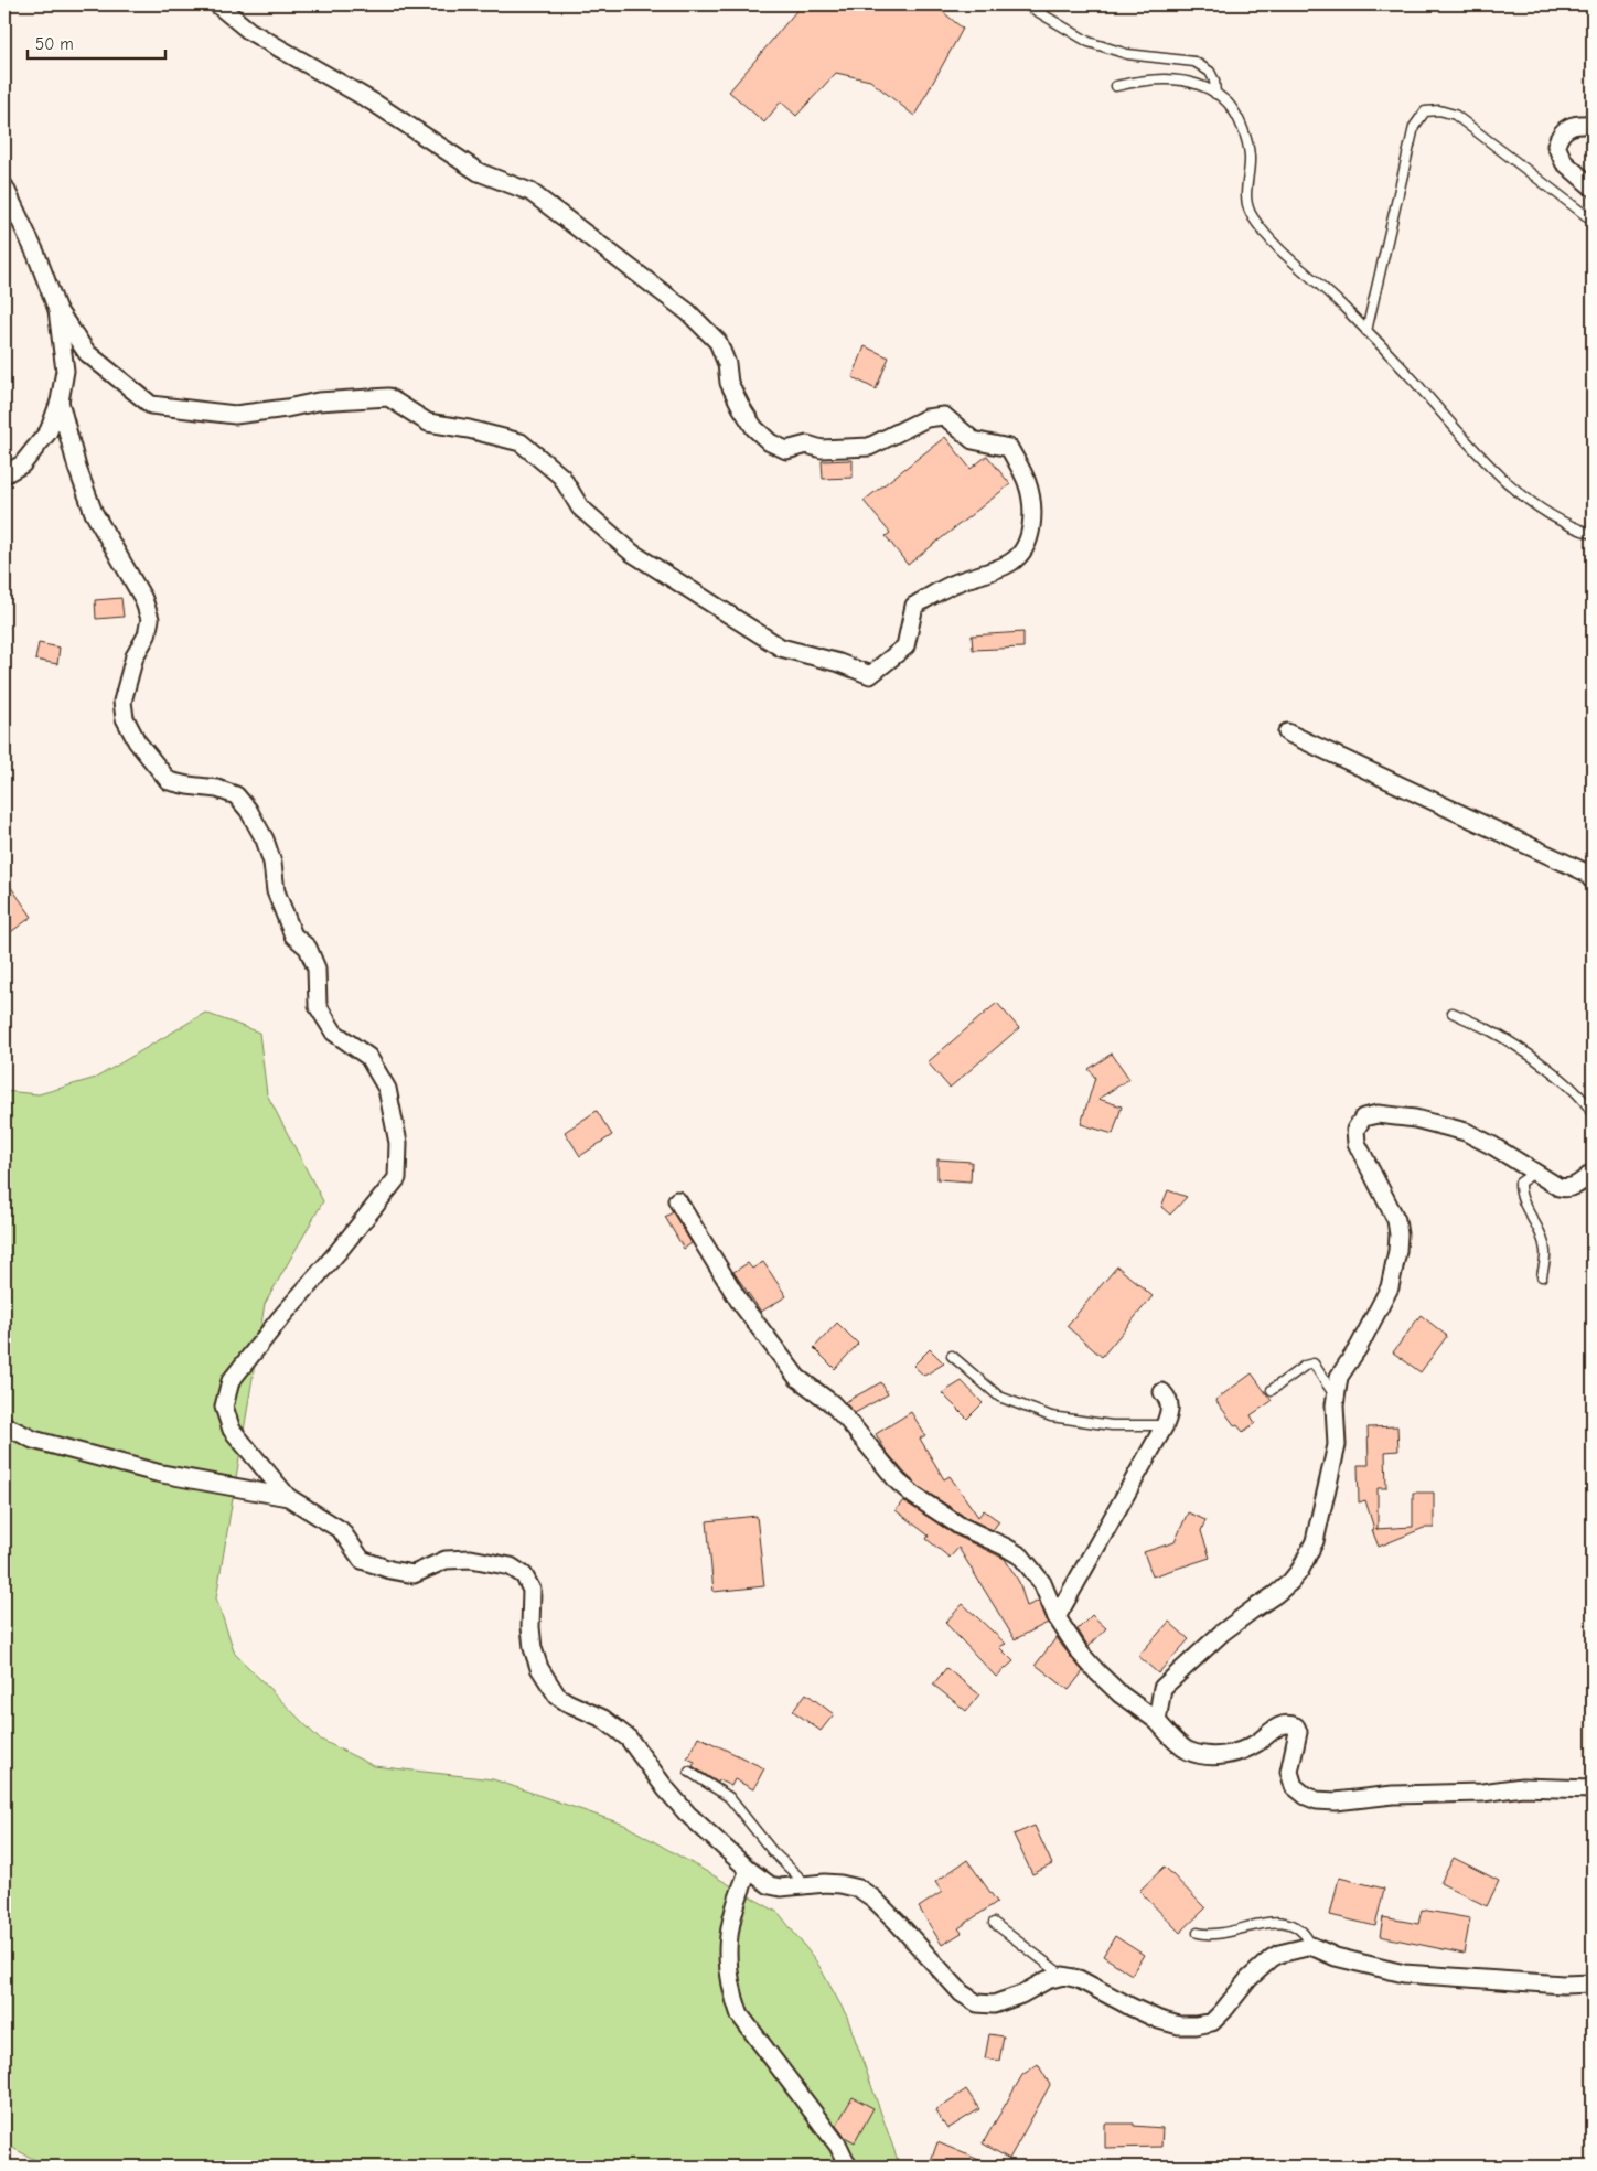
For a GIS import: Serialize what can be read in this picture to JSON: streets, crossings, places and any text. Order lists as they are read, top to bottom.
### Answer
{
  "scale_bar": "50 m"
}
